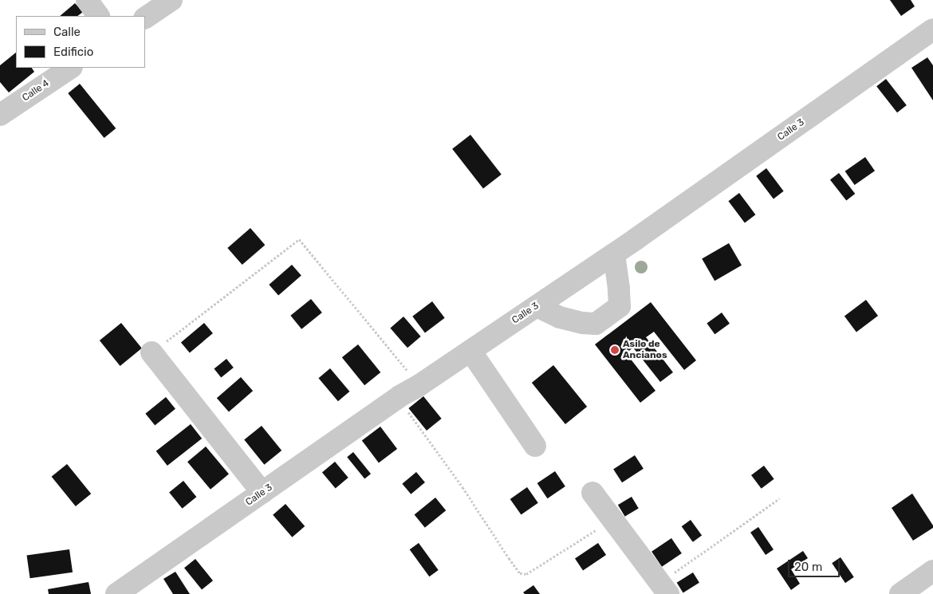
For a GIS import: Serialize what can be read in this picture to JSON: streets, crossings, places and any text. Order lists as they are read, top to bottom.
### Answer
{
  "streets": {
    "street": ["Calle 4", "Calle 3"]
  },
  "places": ["Asilo de Ancianos"],
  "legend": ["Calle", "Edificio"],
  "scale_bar": "20 m"
}
